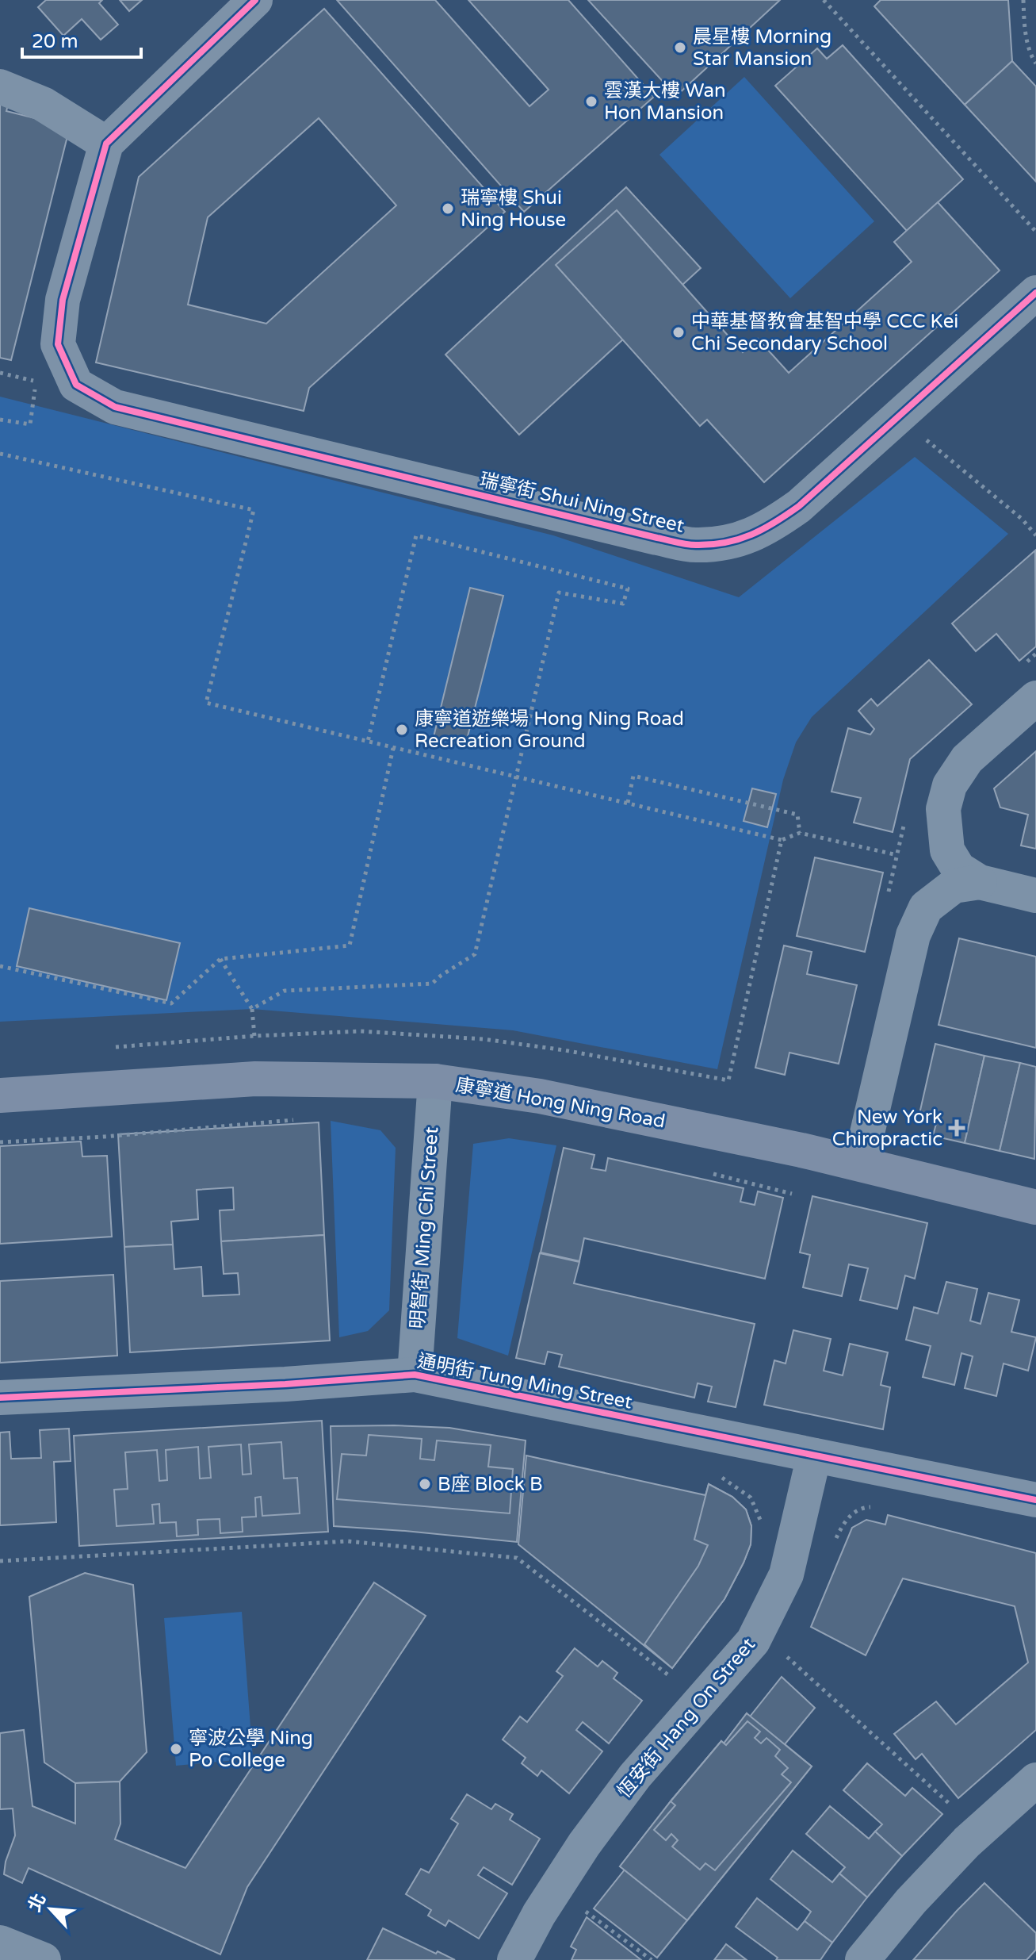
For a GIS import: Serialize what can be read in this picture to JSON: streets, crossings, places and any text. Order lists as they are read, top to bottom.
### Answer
{
  "streets": {
    "main road": ["康寧道 Hong Ning Road"],
    "street": [
      "瑞寧街 Shui Ning Street",
      "明智街 Ming Chi Street",
      "通明街 Tung Ming Street",
      "恆安街 Hang On Street"
    ]
  },
  "crossings": [
    ["康寧道 Hong Ning Road", "明智街 Ming Chi Street"],
    ["明智街 Ming Chi Street", "通明街 Tung Ming Street"],
    ["通明街 Tung Ming Street", "恆安街 Hang On Street"]
  ],
  "places": {
    "other": [
      "晨星樓 Morning Star Mansion",
      "雲漢大樓 Wan Hon Mansion",
      "瑞寧樓 Shui Ning House",
      "中華基督教會基智中學 CCC Kei Chi Secondary School",
      "康寧道遊樂場 Hong Ning Road Recreation Ground",
      "B座 Block B",
      "寧波公學 Ning Po College"
    ],
    "health": ["New York Chiropractic"]
  },
  "scale_bar": "20 m",
  "north": "top left"
}
